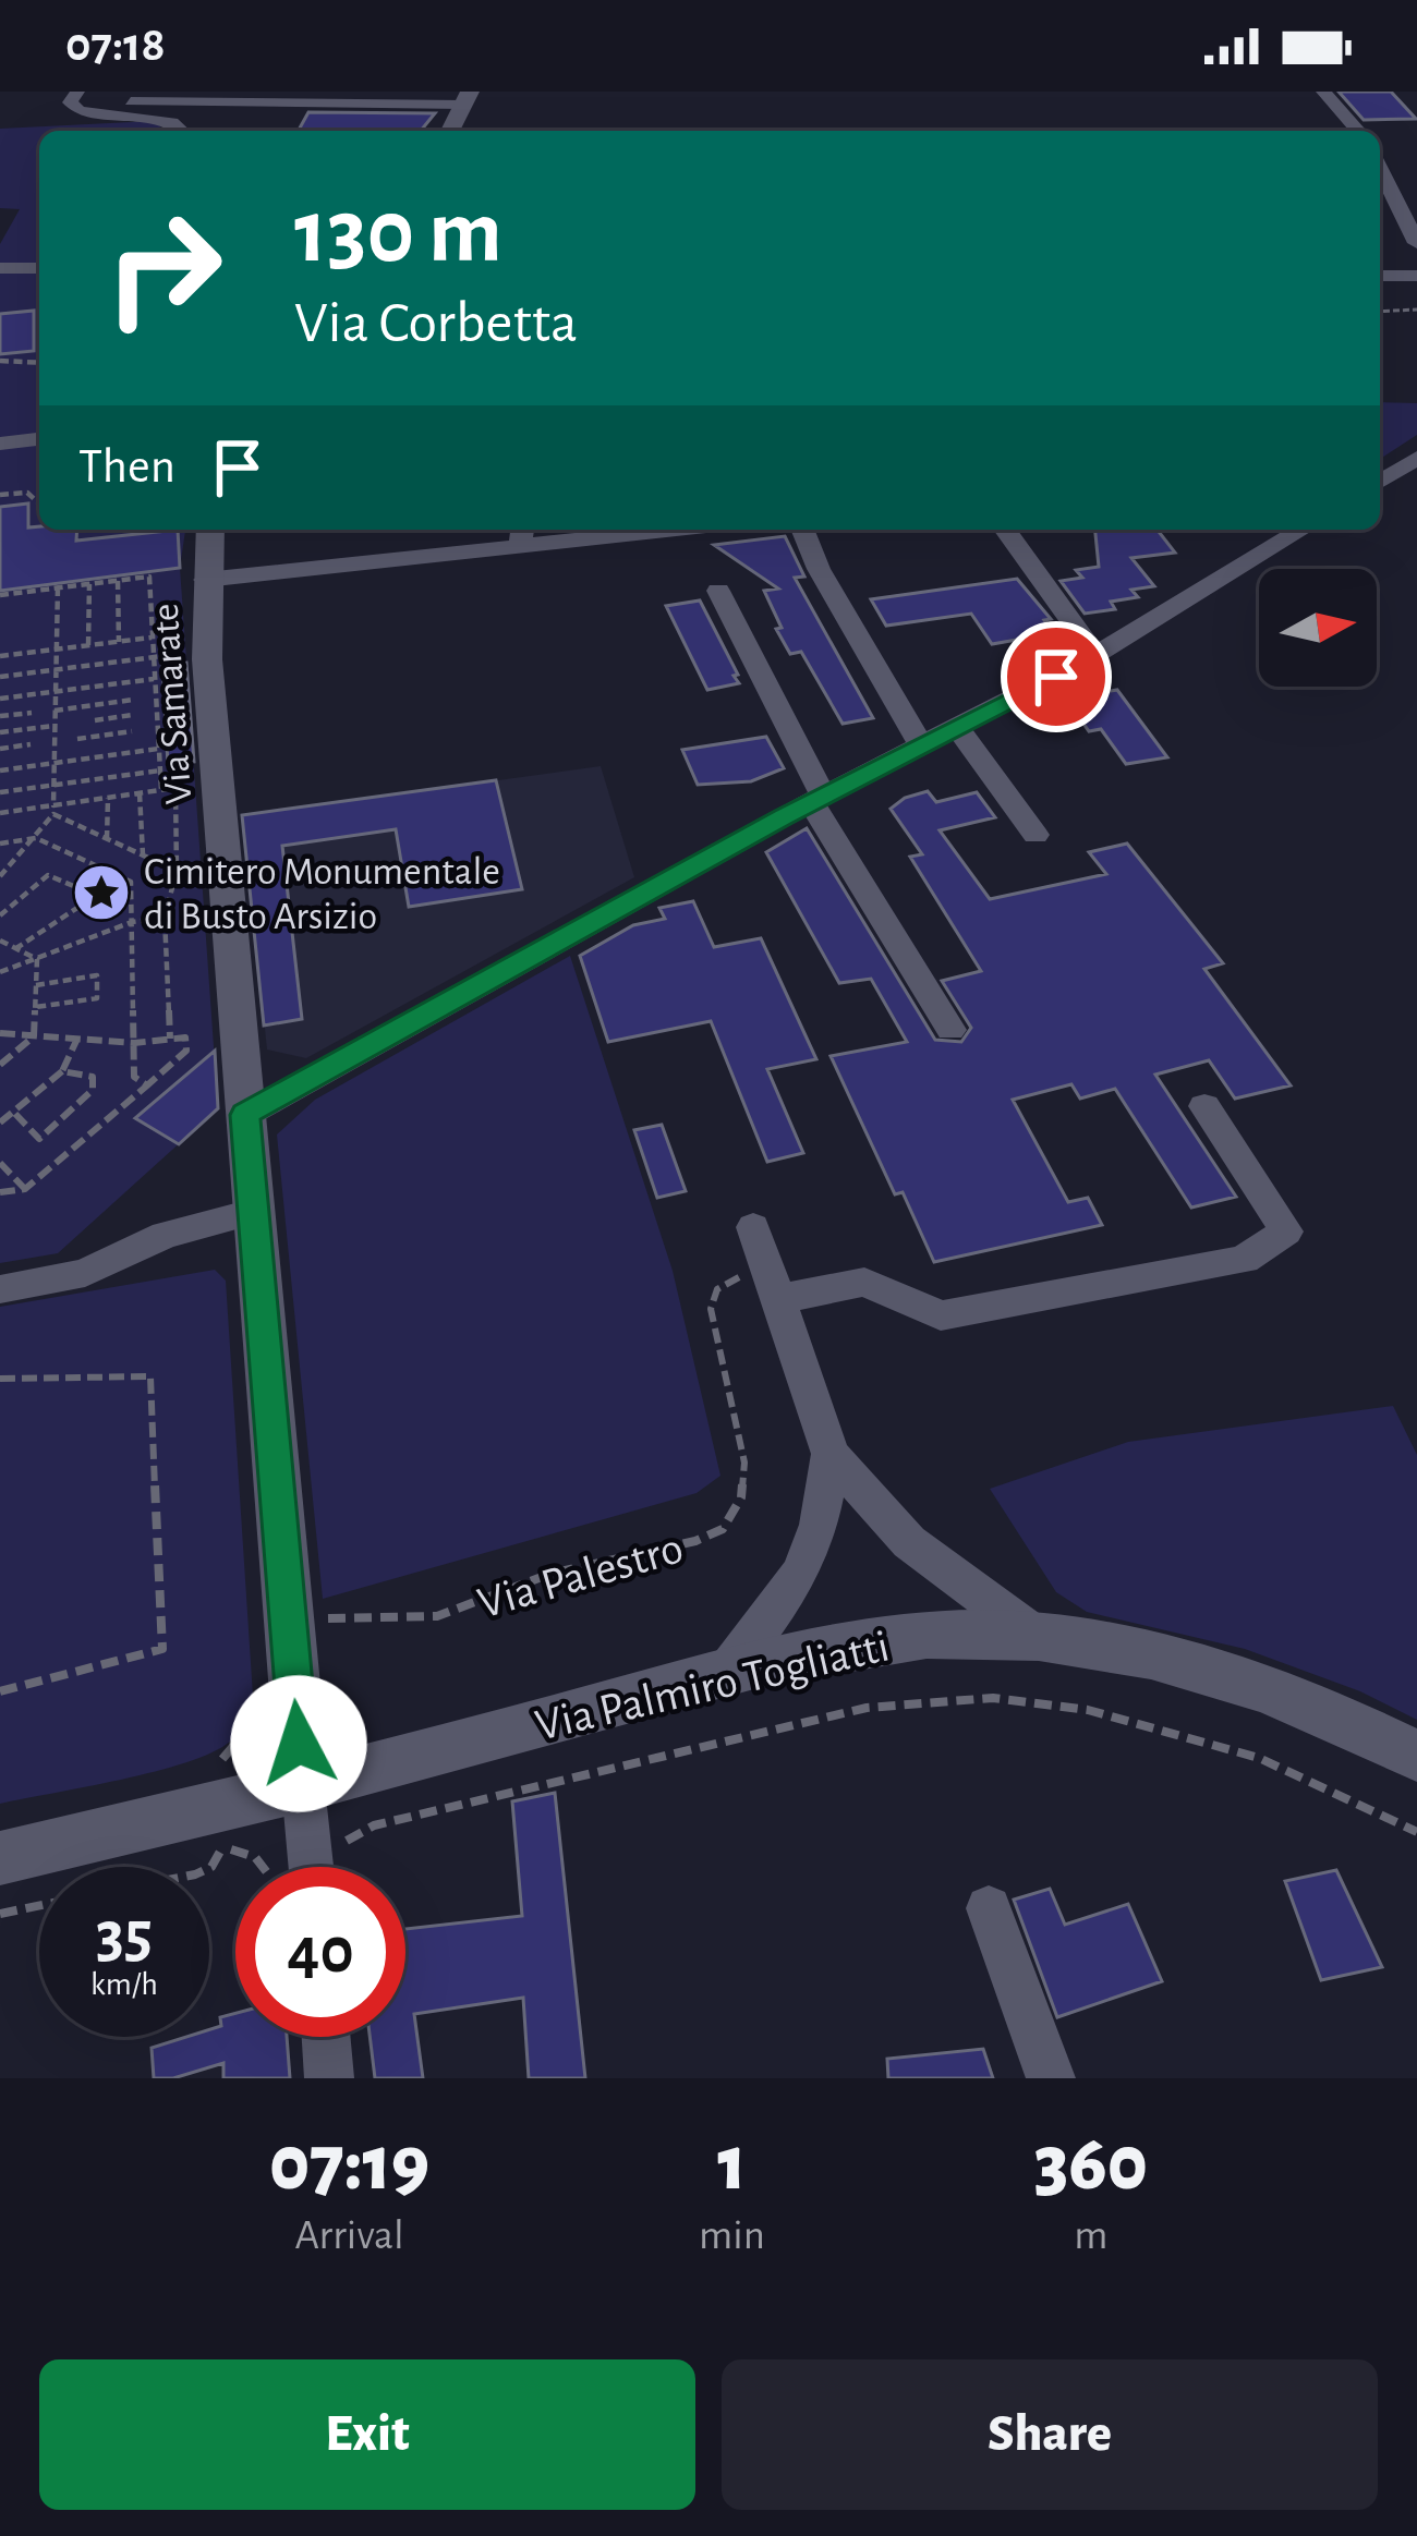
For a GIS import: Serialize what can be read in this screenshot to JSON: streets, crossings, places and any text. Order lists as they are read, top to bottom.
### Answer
{
  "streets": {
    "street": ["Via Samarate", "Via Palmiro Togliatti"],
    "path": ["Via Palestro"]
  },
  "places": {
    "place": ["Cimitero Monumentale di Busto Arsizio"]
  },
  "north": "right",
  "page": {
    "status": "07:18",
    "turn": ["130 m", "Via Corbetta"],
    "then": "Then",
    "speed": "35 km/h",
    "limit": "40",
    "eta": [
      "07:19",
      "Arrival",
      "1",
      "min",
      "360",
      "m"
    ],
    "buttons": ["Exit", "Share"]
  }
}
